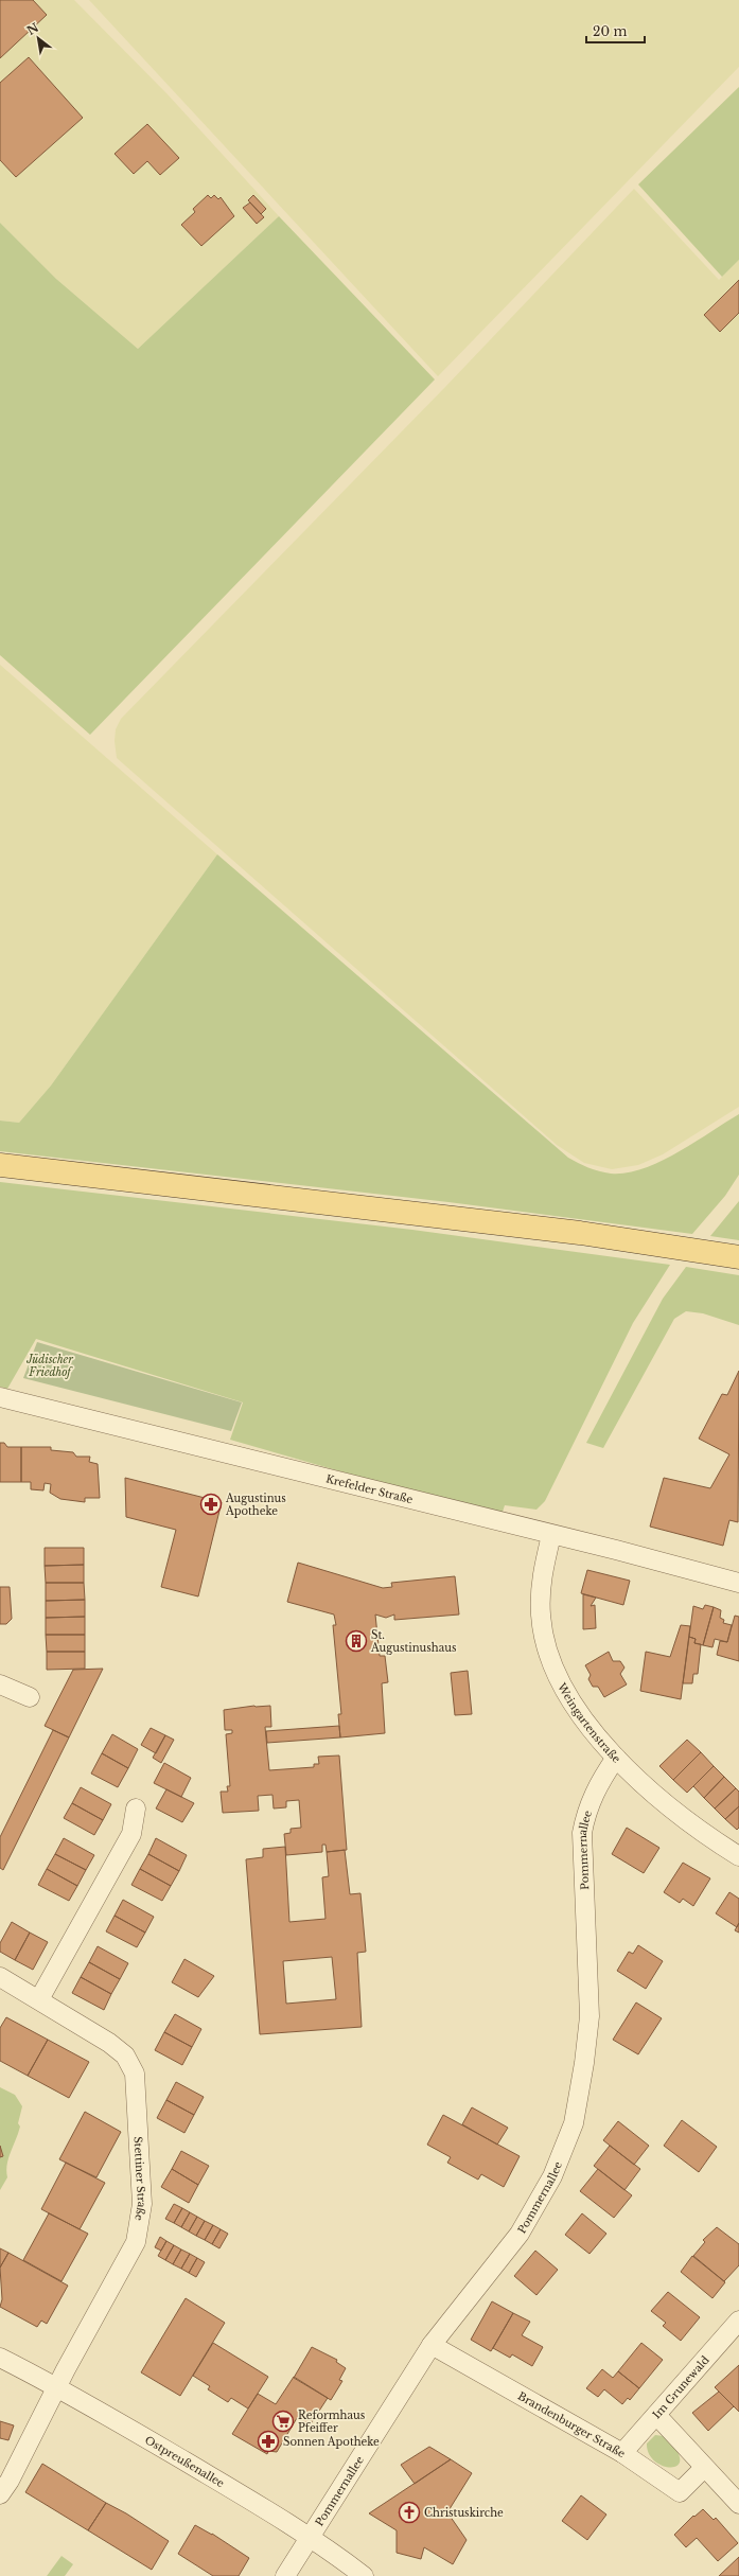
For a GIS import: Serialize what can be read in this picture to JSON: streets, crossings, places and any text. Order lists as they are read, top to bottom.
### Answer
{
  "streets": {
    "street": [
      "Krefelder Straße",
      "Weingartenstraße",
      "Pommernallee",
      "Stettiner Straße",
      "Im Grunewald",
      "Brandenburger Straße",
      "Ostpreußenallee"
    ]
  },
  "crossings": [
    ["Krefelder Straße", "Weingartenstraße"],
    ["Weingartenstraße", "Pommernallee"],
    ["Pommernallee", "Brandenburger Straße"],
    ["Pommernallee", "Ostpreußenallee"],
    ["Stettiner Straße", "Ostpreußenallee"],
    ["Im Grunewald", "Brandenburger Straße"]
  ],
  "parks": ["Jüdischer Friedhof"],
  "places": {
    "pharmacy": ["Augustinus Apotheke", "Sonnen Apotheke"],
    "building": ["St. Augustinushaus"],
    "supermarket": ["Reformhaus Pfeiffer"],
    "church": ["Christuskirche"]
  },
  "scale_bar": "20 m",
  "north": "top left"
}
